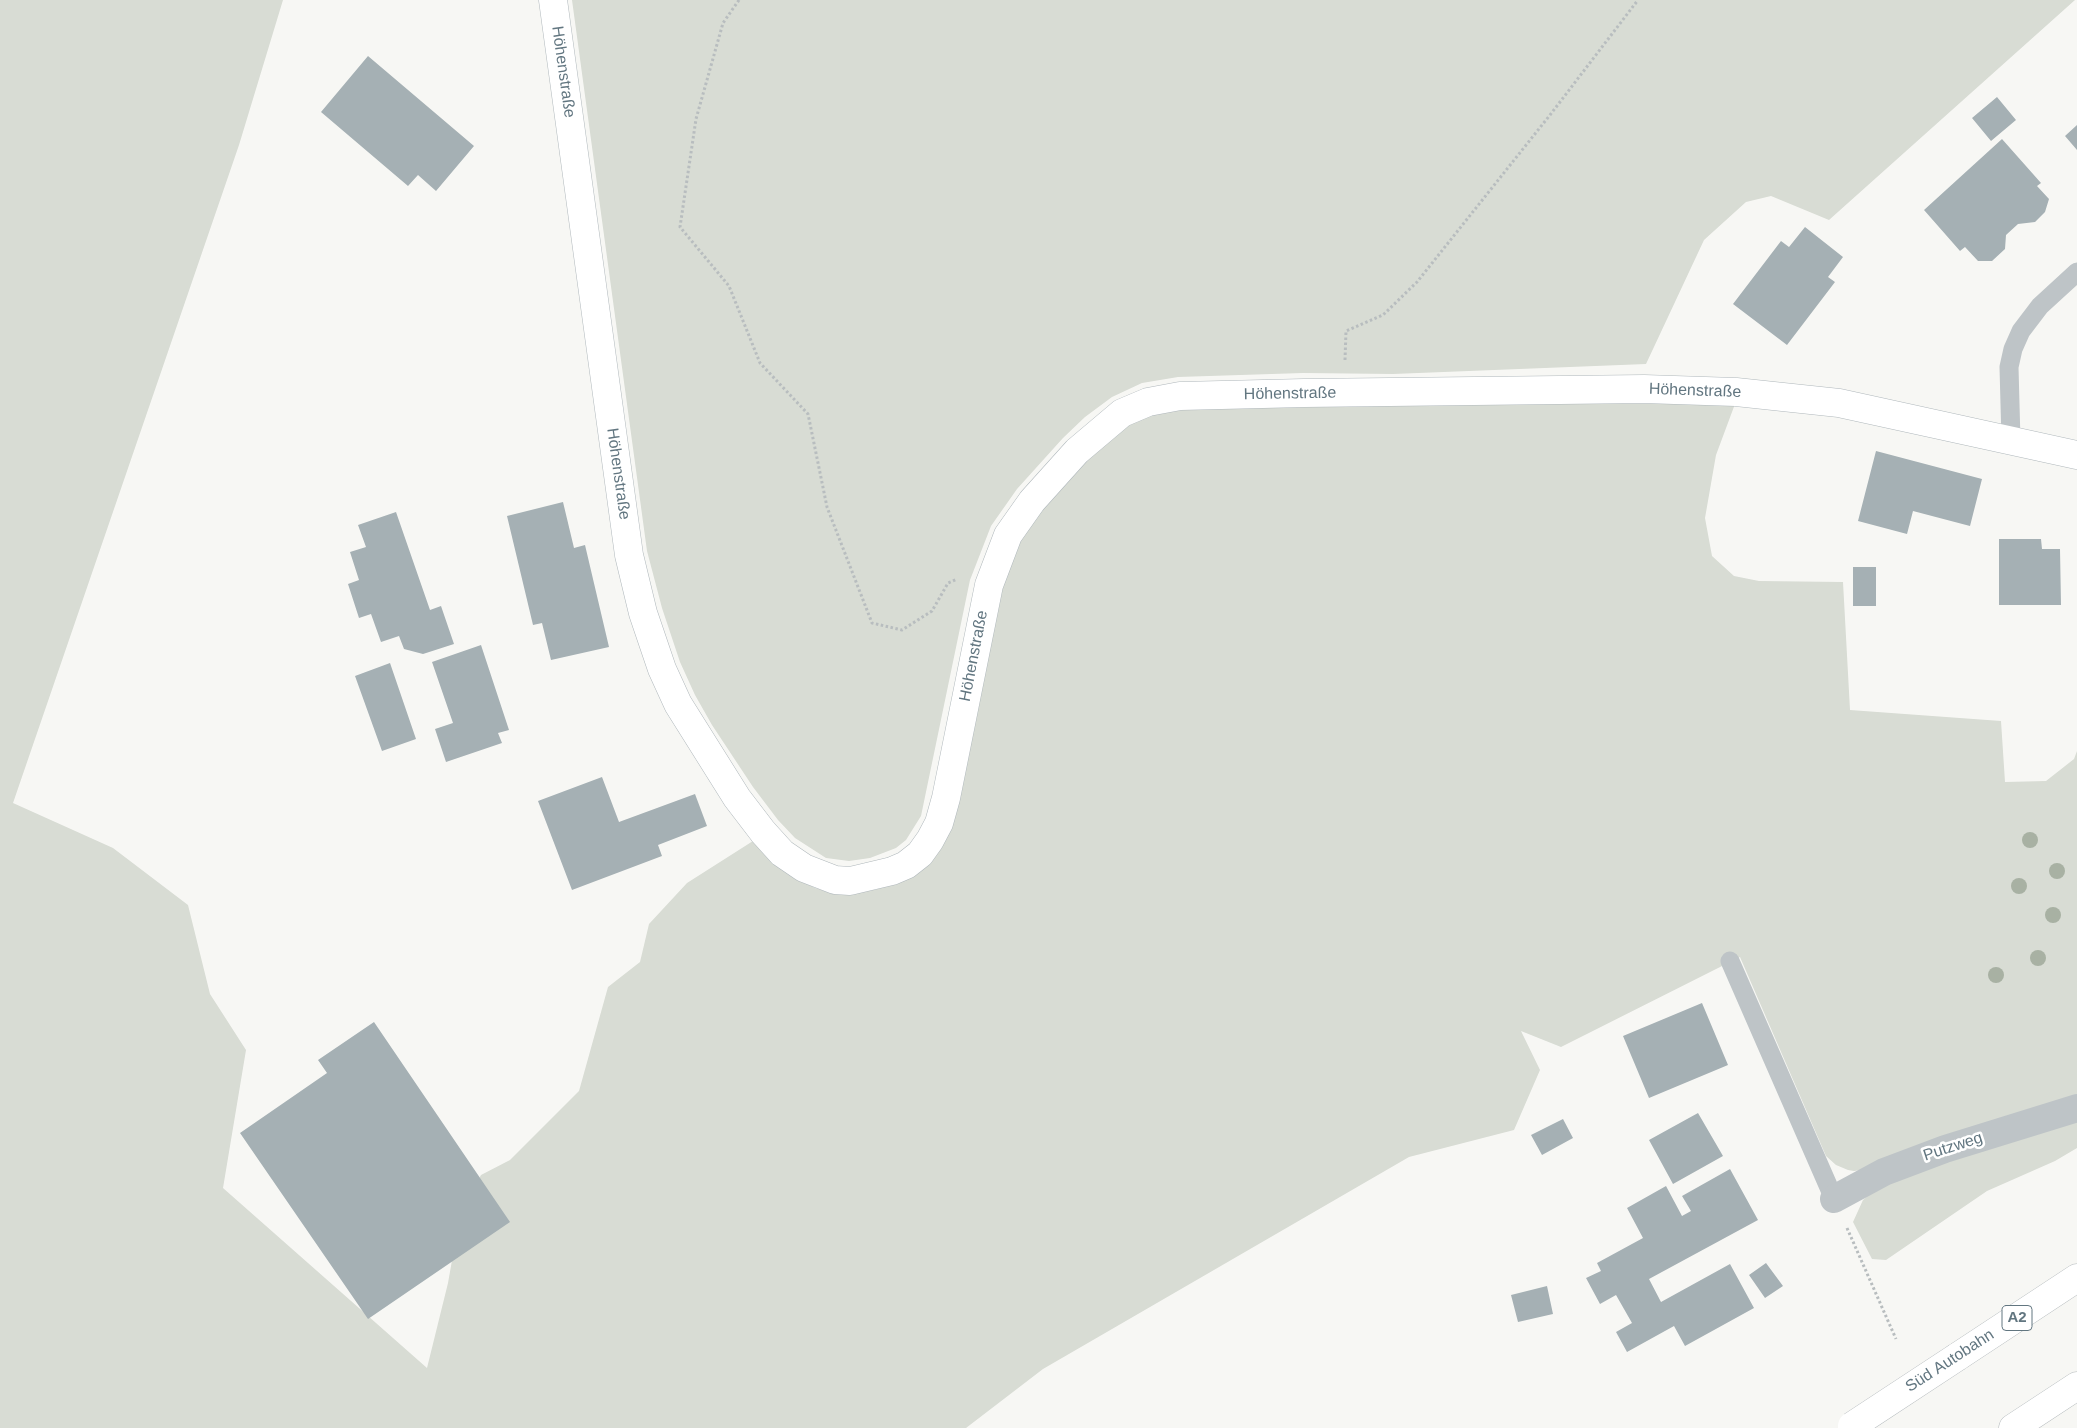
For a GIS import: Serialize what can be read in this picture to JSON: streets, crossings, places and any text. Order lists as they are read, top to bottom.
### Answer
{
  "streets": {
    "main road": ["Höhenstraße", "A2", "Süd Autobahn"],
    "street": ["Putzweg"]
  }
}
